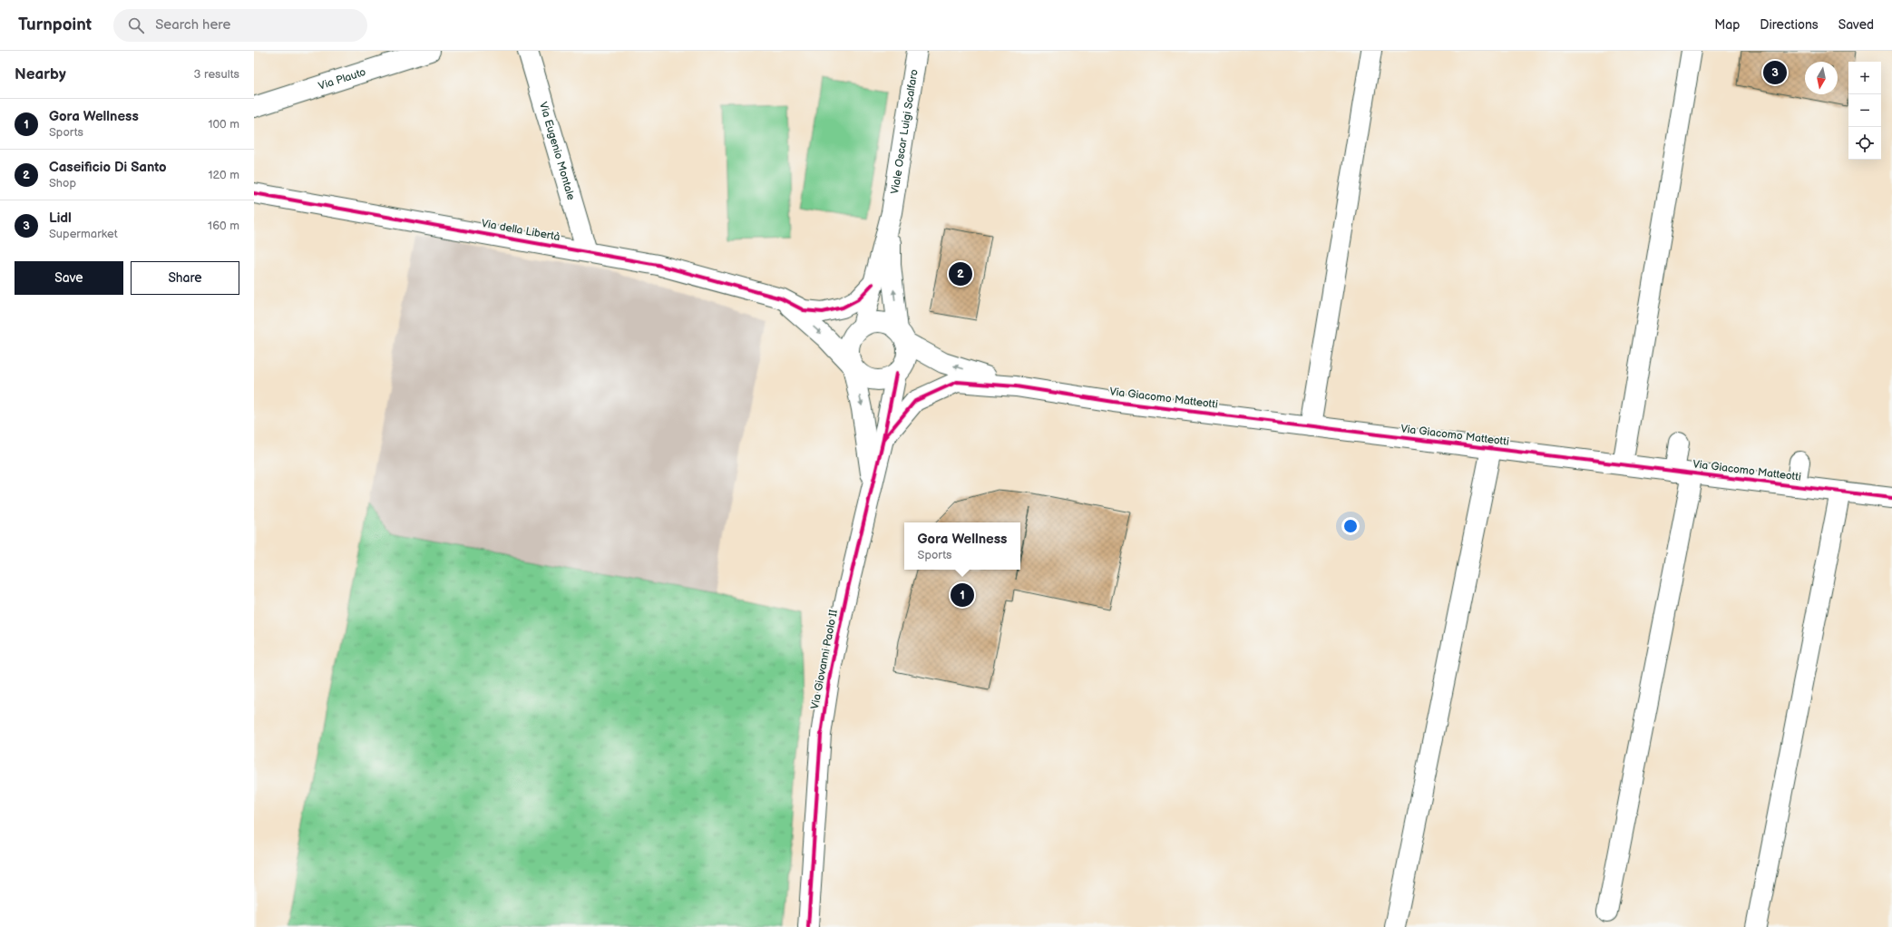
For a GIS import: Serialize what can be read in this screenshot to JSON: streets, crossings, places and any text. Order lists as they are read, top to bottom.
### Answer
{
  "streets": {
    "street": [
      "Via Plauto",
      "Viale Oscar Luigi Scalfaro",
      "Via Eugenio Montale",
      "Via della Libertà",
      "Via Giacomo Matteotti",
      "Via Giovanni Paolo II"
    ]
  },
  "crossings": [
    ["Via Eugenio Montale", "Via della Libertà"]
  ],
  "north": "bottom",
  "page": {
    "header": "Turnpoint",
    "search": "Search here",
    "nav": ["Map", "Directions", "Saved"],
    "heading": ["Nearby", "3 results"],
    "pins": ["3", "2", "1"],
    "map_buttons": ["+", "−"],
    "list": [
      {
        "mark": "1",
        "name": "Gora Wellness",
        "note": "Sports",
        "value": "100 m"
      },
      {
        "mark": "2",
        "name": "Caseificio Di Santo",
        "note": "Shop",
        "value": "120 m"
      },
      {
        "mark": "3",
        "name": "Lidl",
        "note": "Supermarket",
        "value": "160 m"
      }
    ],
    "buttons": ["Save", "Share"],
    "popup": ["Gora Wellness", "Sports"]
  }
}
